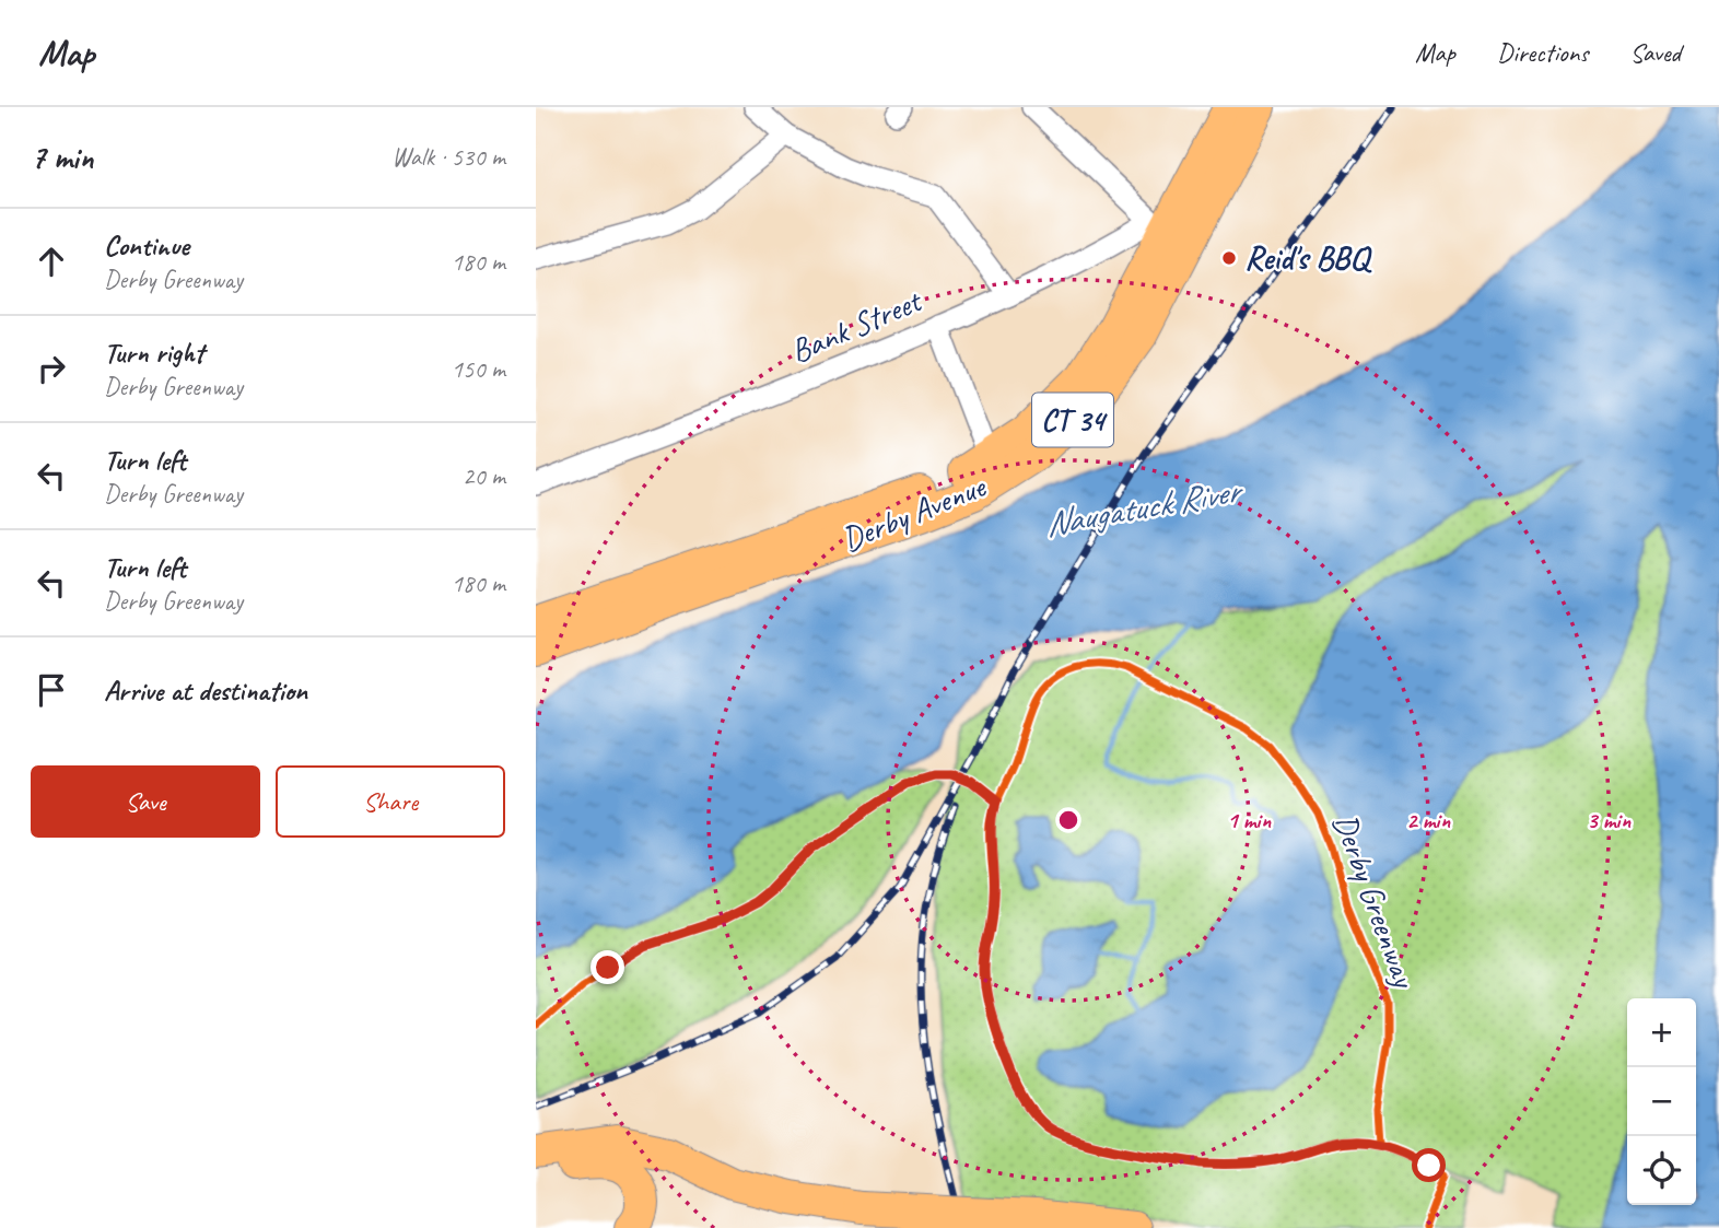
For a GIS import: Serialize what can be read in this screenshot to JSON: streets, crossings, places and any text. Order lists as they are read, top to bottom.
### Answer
{
  "streets": {
    "highway": ["CT 34", "Derby Avenue"],
    "street": ["Bank Street"],
    "cycle path": ["Derby Greenway"]
  },
  "crossings": [
    ["Bank Street", "CT 34"],
    ["Bank Street", "Derby Avenue"],
    ["CT 34", "Derby Avenue"]
  ],
  "water": ["Naugatuck River"],
  "places": ["Reid's BBQ"],
  "page": {
    "header": "Map",
    "nav": ["Map", "Directions", "Saved"],
    "heading": ["7 min", "Walk · 530 m"],
    "list": [
      ["Continue", "Derby Greenway", "180 m"],
      ["Turn right", "Derby Greenway", "150 m"],
      ["Turn left", "Derby Greenway", "20 m"],
      ["Turn left", "Derby Greenway", "180 m"],
      "Arrive at destination"
    ],
    "buttons": ["Save", "Share"],
    "map_buttons": ["+", "−"]
  },
  "rings": ["1 min", "2 min", "3 min"]
}
